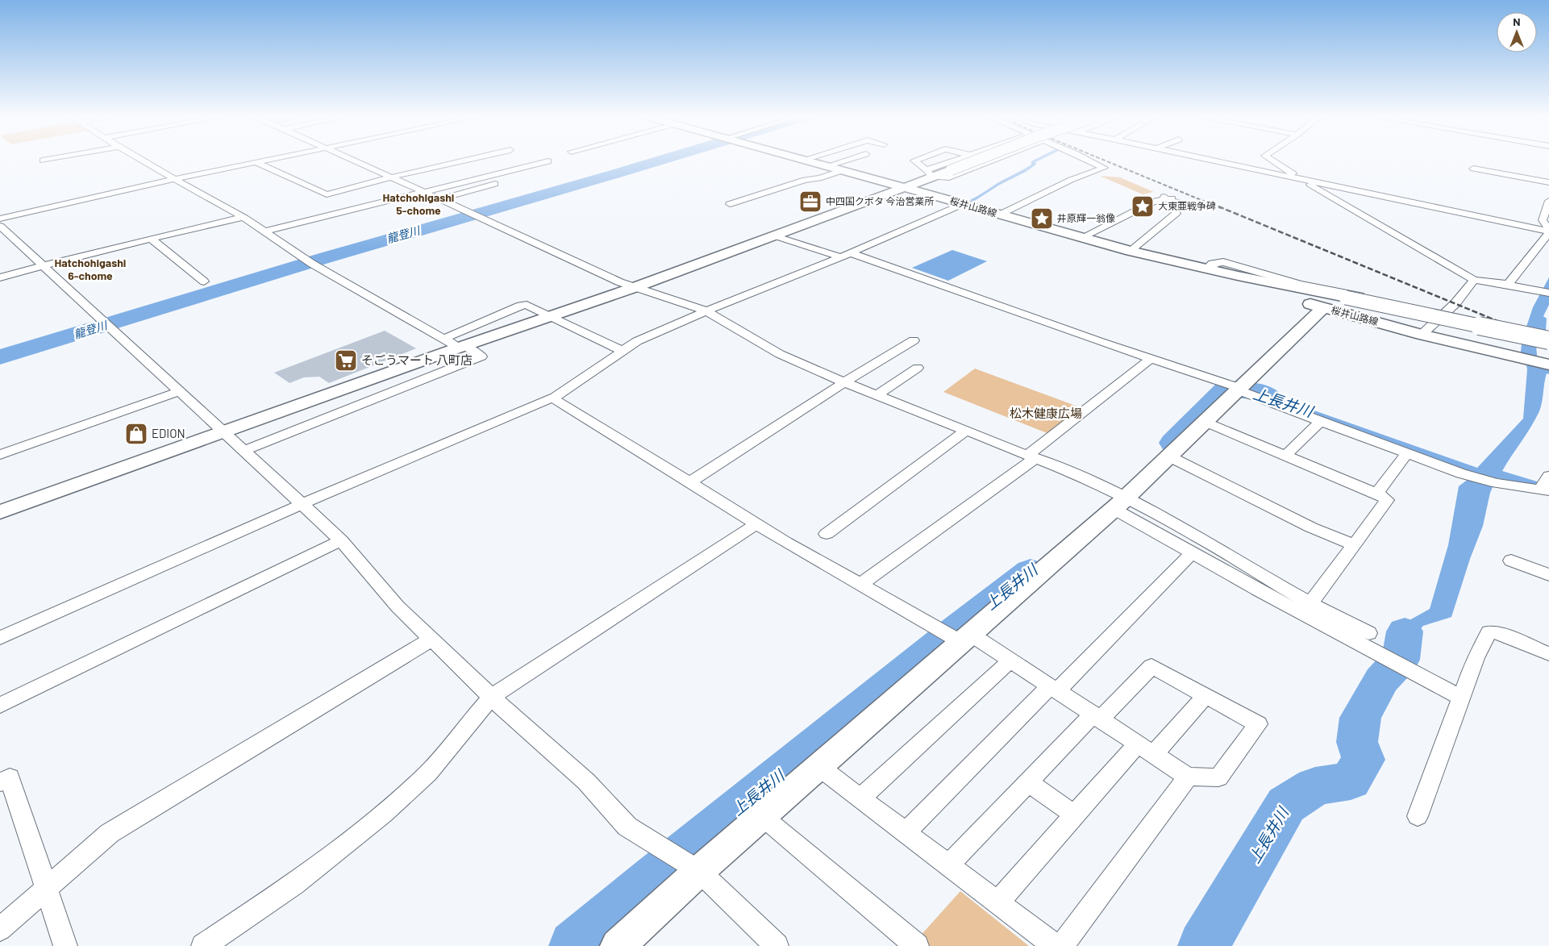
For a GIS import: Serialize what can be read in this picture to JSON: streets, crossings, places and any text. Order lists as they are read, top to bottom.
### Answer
{
  "streets": {
    "street": ["桜井山路線"]
  },
  "districts": ["Hatchohigashi 5-chome", "Hatchohigashi 6-chome"],
  "water": ["龍登川", "上長井川"],
  "parks": ["松木健康広場"],
  "places": {
    "office": ["中四国クボタ 今治営業所"],
    "place": ["大東亜戦争碑", "井原輝一翁像"],
    "supermarket": ["そごうマート 八町店"],
    "shop": ["EDION"]
  },
  "north": "top"
}
